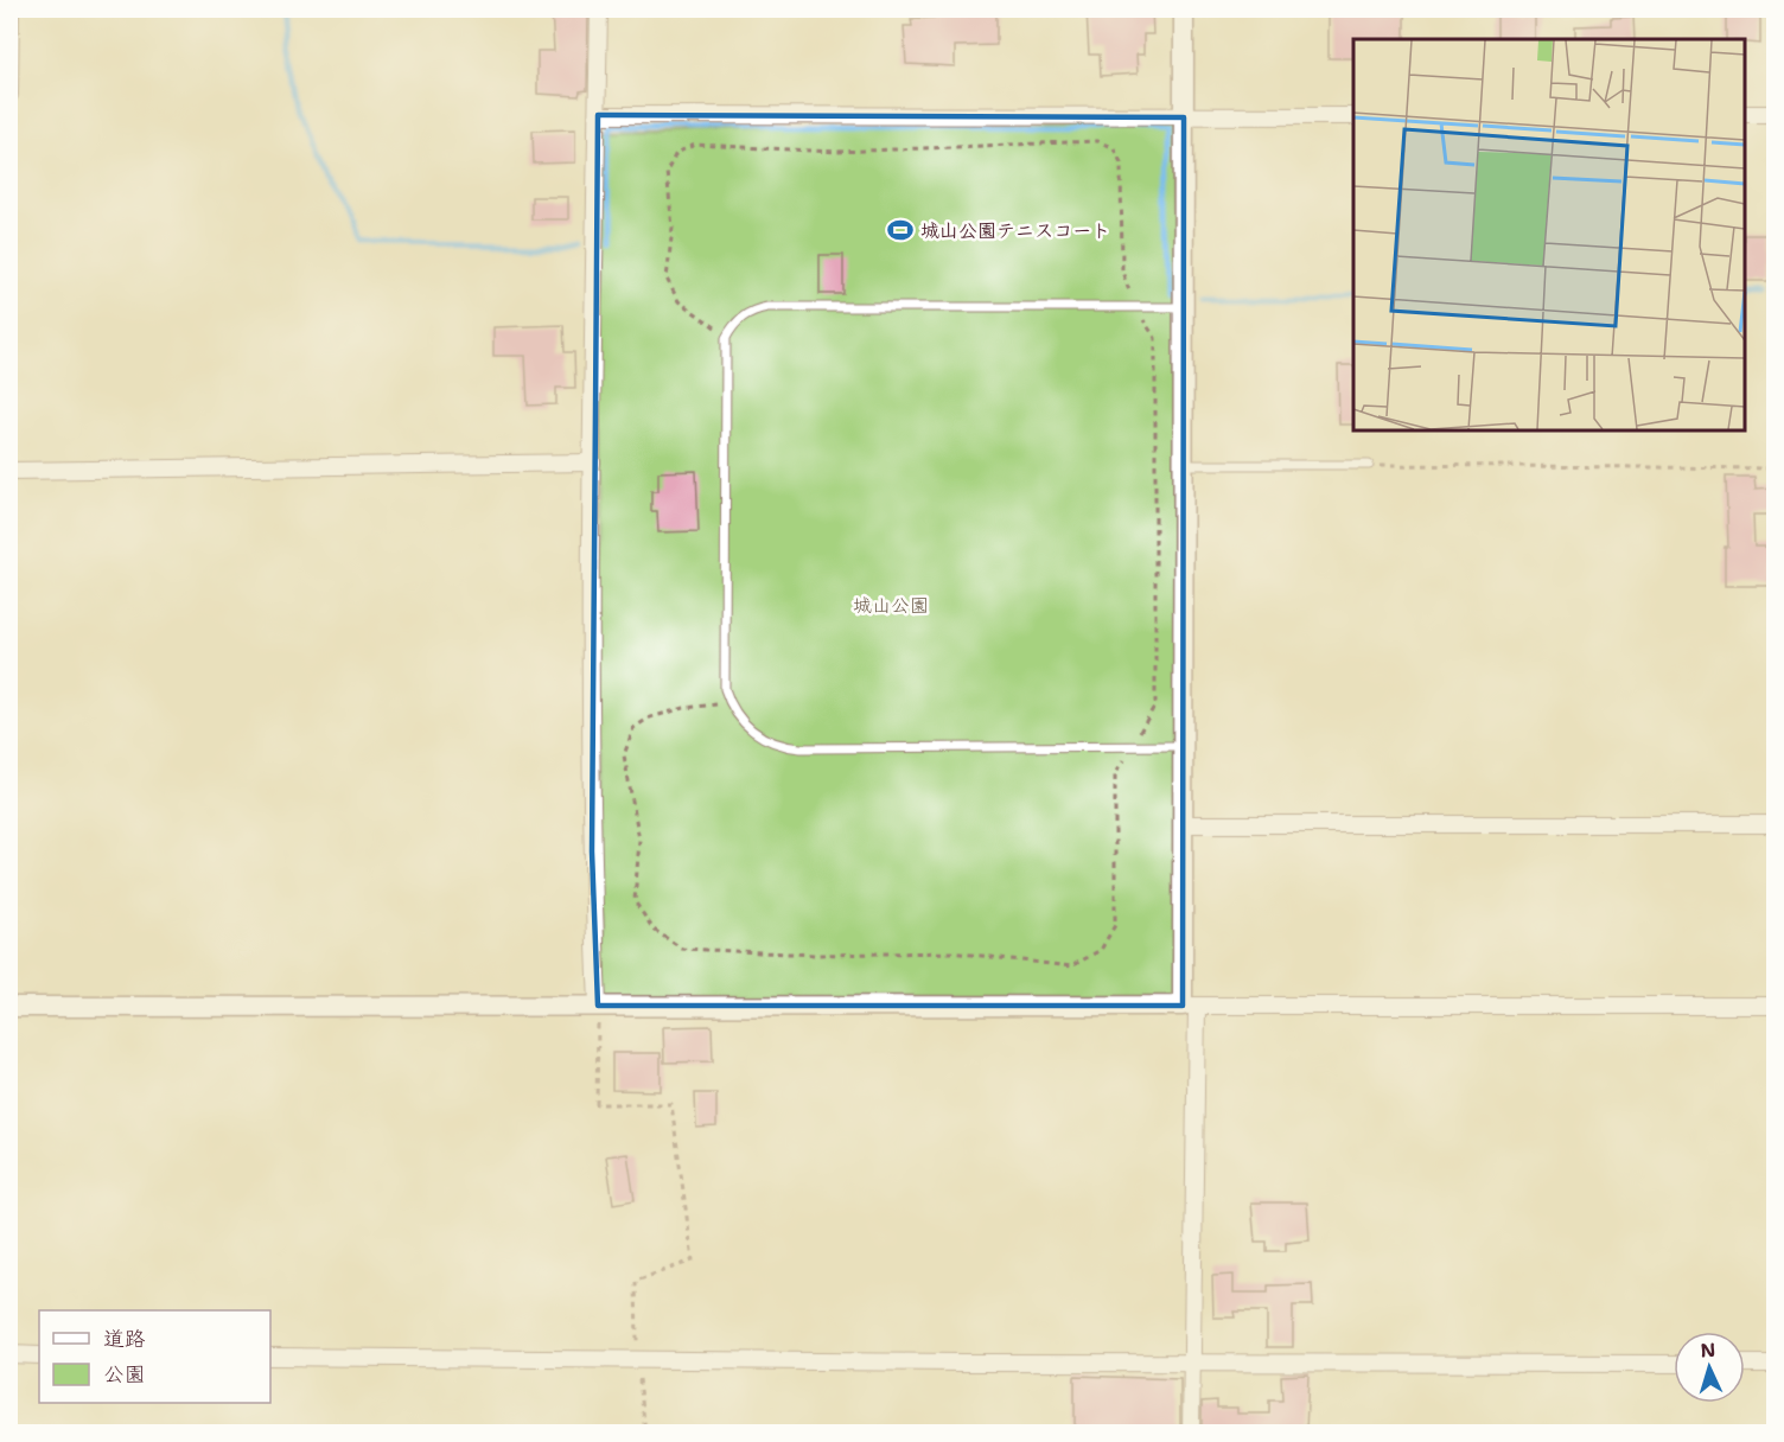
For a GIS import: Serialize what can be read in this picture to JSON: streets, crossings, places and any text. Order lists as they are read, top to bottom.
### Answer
{
  "parks": ["城山公園"],
  "places": {
    "sports": ["城山公園テニスコート"]
  },
  "legend": ["道路", "公園"],
  "north": "top"
}
